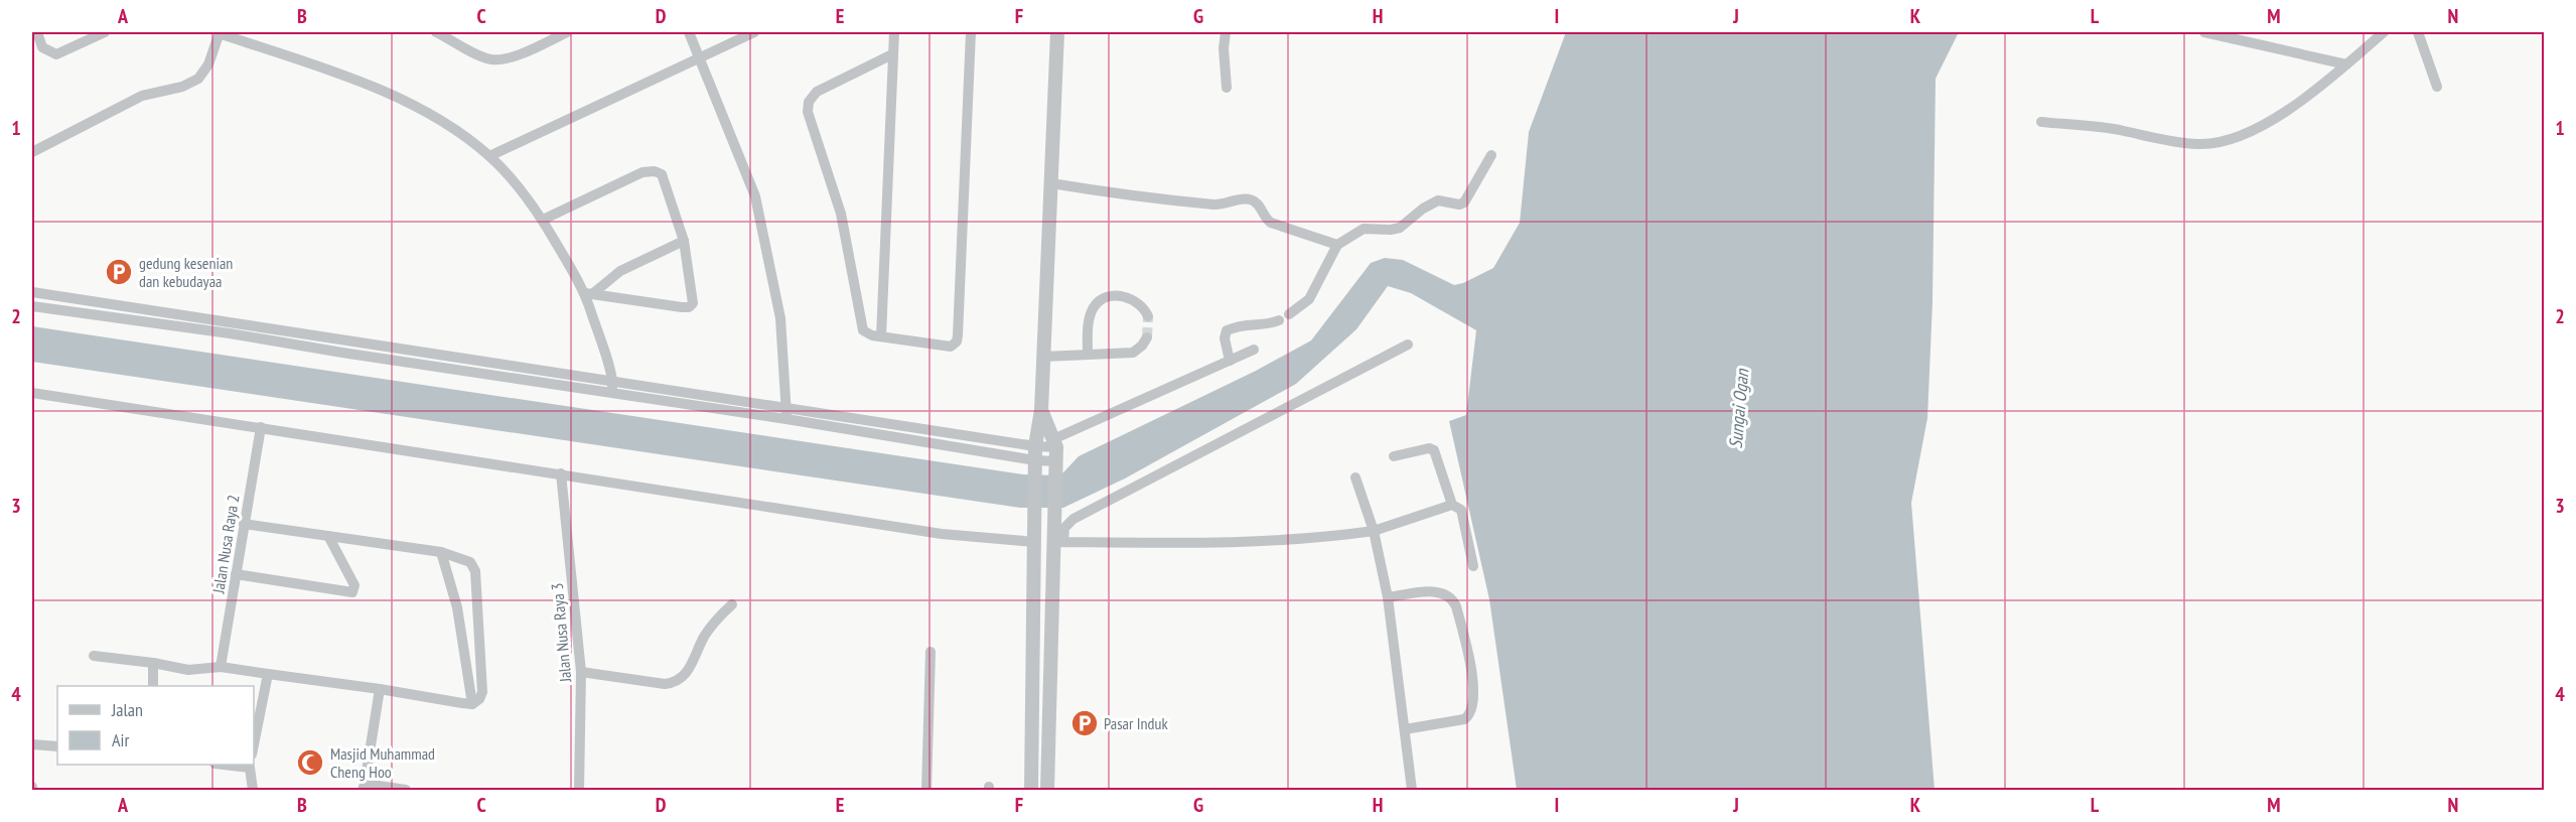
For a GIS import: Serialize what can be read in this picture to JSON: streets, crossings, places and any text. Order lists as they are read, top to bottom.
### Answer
{
  "streets": {
    "street": ["Jalan Nusa Raya 2", "Jalan Nusa Raya 3"]
  },
  "water": ["Sungai Ogan"],
  "places": {
    "parking": ["gedung kesenian dan kebudayaa", "Pasar Induk"],
    "mosque": ["Masjid Muhammad Cheng Hoo"]
  },
  "legend": ["Jalan", "Air"],
  "grid": {
    "columns": [
      "A",
      "B",
      "C",
      "D",
      "E",
      "F",
      "G",
      "H",
      "I",
      "J",
      "K",
      "L",
      "M",
      "N"
    ],
    "rows": [
      "1",
      "2",
      "3",
      "4"
    ]
  }
}
